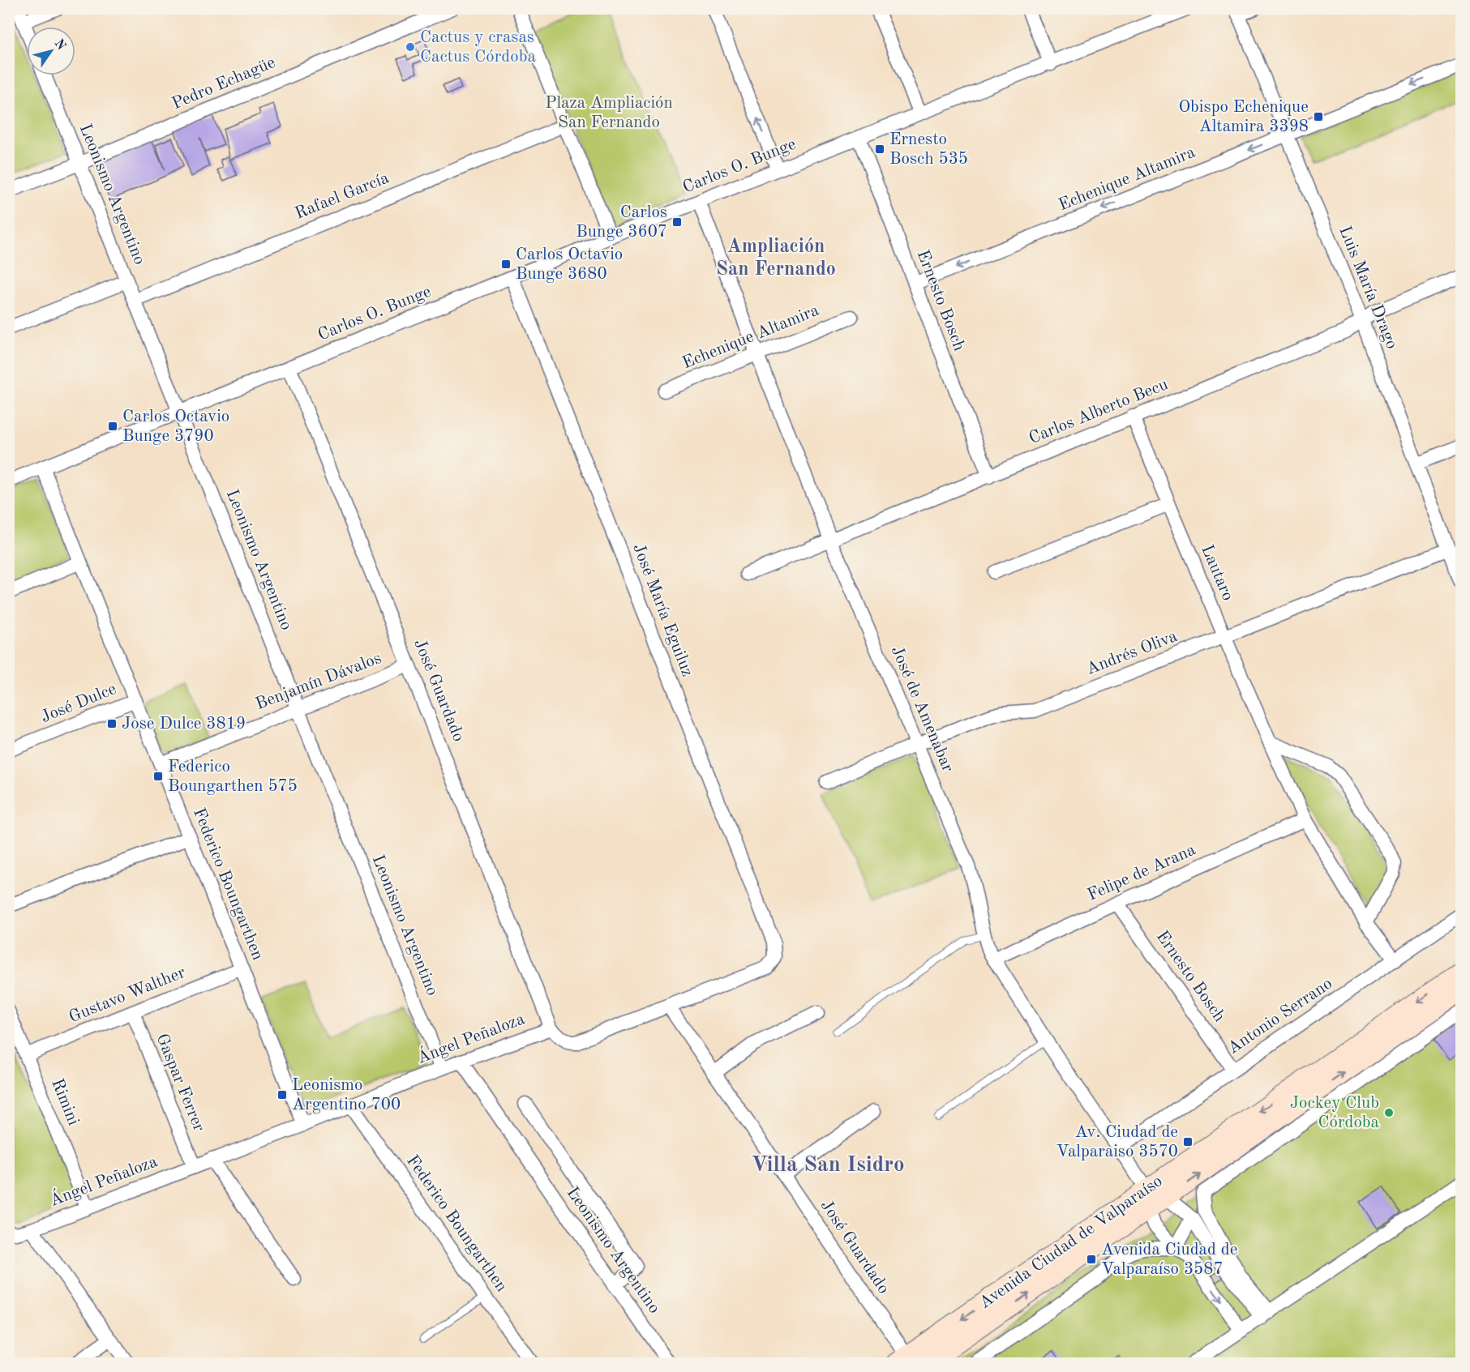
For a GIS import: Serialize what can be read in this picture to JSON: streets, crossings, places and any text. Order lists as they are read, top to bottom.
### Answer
{
  "streets": {
    "main road": ["Avenida Ciudad de Valparaíso"],
    "street": [
      "Pedro Echagüe",
      "Carlos O. Bunge",
      "Echenique Altamira",
      "Leonismo Argentino",
      "Rafael García",
      "Luis María Drago",
      "Ernesto Bosch",
      "Carlos Alberto Becu",
      "Lautaro",
      "José María Eguiluz",
      "Andrés Oliva",
      "Benjamín Dávalos",
      "José Guardado",
      "José Dulce",
      "José de Amenabar",
      "Felipe de Arana",
      "Federico Boungarthen",
      "Gustavo Walther",
      "Antonio Serrano",
      "Ángel Peñaloza",
      "Gaspar Ferrer",
      "Rimini"
    ]
  },
  "crossings": [
    ["Pedro Echagüe", "Leonismo Argentino"],
    ["Carlos O. Bunge", "Leonismo Argentino"],
    ["Carlos O. Bunge", "Ernesto Bosch"],
    ["Carlos O. Bunge", "José María Eguiluz"],
    ["Carlos O. Bunge", "José Guardado"],
    ["Carlos O. Bunge", "José de Amenabar"],
    ["Carlos O. Bunge", "Federico Boungarthen"],
    ["Echenique Altamira", "Luis María Drago"],
    ["Echenique Altamira", "Ernesto Bosch"],
    ["Echenique Altamira", "José de Amenabar"],
    ["Leonismo Argentino", "Rafael García"],
    ["Leonismo Argentino", "Benjamín Dávalos"],
    ["Leonismo Argentino", "Ángel Peñaloza"],
    ["Luis María Drago", "Carlos Alberto Becu"],
    ["Luis María Drago", "Andrés Oliva"],
    ["Ernesto Bosch", "Carlos Alberto Becu"],
    ["Ernesto Bosch", "Felipe de Arana"],
    ["Ernesto Bosch", "Antonio Serrano"],
    ["Carlos Alberto Becu", "Lautaro"],
    ["Carlos Alberto Becu", "José de Amenabar"],
    ["Lautaro", "Andrés Oliva"],
    ["Lautaro", "Felipe de Arana"],
    ["Lautaro", "Antonio Serrano"],
    ["José María Eguiluz", "Ángel Peñaloza"],
    ["Andrés Oliva", "José de Amenabar"],
    ["Benjamín Dávalos", "José Guardado"],
    ["Benjamín Dávalos", "Federico Boungarthen"],
    ["José Guardado", "Ángel Peñaloza"],
    ["José Guardado", "Avenida Ciudad de Valparaíso"],
    ["José Dulce", "Federico Boungarthen"],
    ["José de Amenabar", "Felipe de Arana"],
    ["José de Amenabar", "Antonio Serrano"],
    ["José de Amenabar", "Avenida Ciudad de Valparaíso"],
    ["Federico Boungarthen", "Gustavo Walther"],
    ["Federico Boungarthen", "Ángel Peñaloza"],
    ["Gustavo Walther", "Gaspar Ferrer"],
    ["Gustavo Walther", "Rimini"],
    ["Ángel Peñaloza", "Gaspar Ferrer"],
    ["Ángel Peñaloza", "Rimini"]
  ],
  "one_way": ["Echenique Altamira"],
  "districts": ["Ampliación San Fernando", "Villa San Isidro"],
  "parks": ["Plaza Ampliación San Fernando"],
  "places": {
    "other": ["Cactus y crasas Cactus Córdoba", "Jockey Club Córdoba"],
    "transit": [
      "Obispo Echenique Altamira 3398",
      "Ernesto Bosch 535",
      "Carlos Bunge 3607",
      "Carlos Octavio Bunge 3680",
      "Carlos Octavio Bunge 3790",
      "Jose Dulce 3819",
      "Federico Boungarthen 575",
      "Leonismo Argentino 700",
      "Av. Ciudad de Valparaiso 3570",
      "Avenida Ciudad de Valparaíso 3587"
    ]
  },
  "north": "top right"
}
